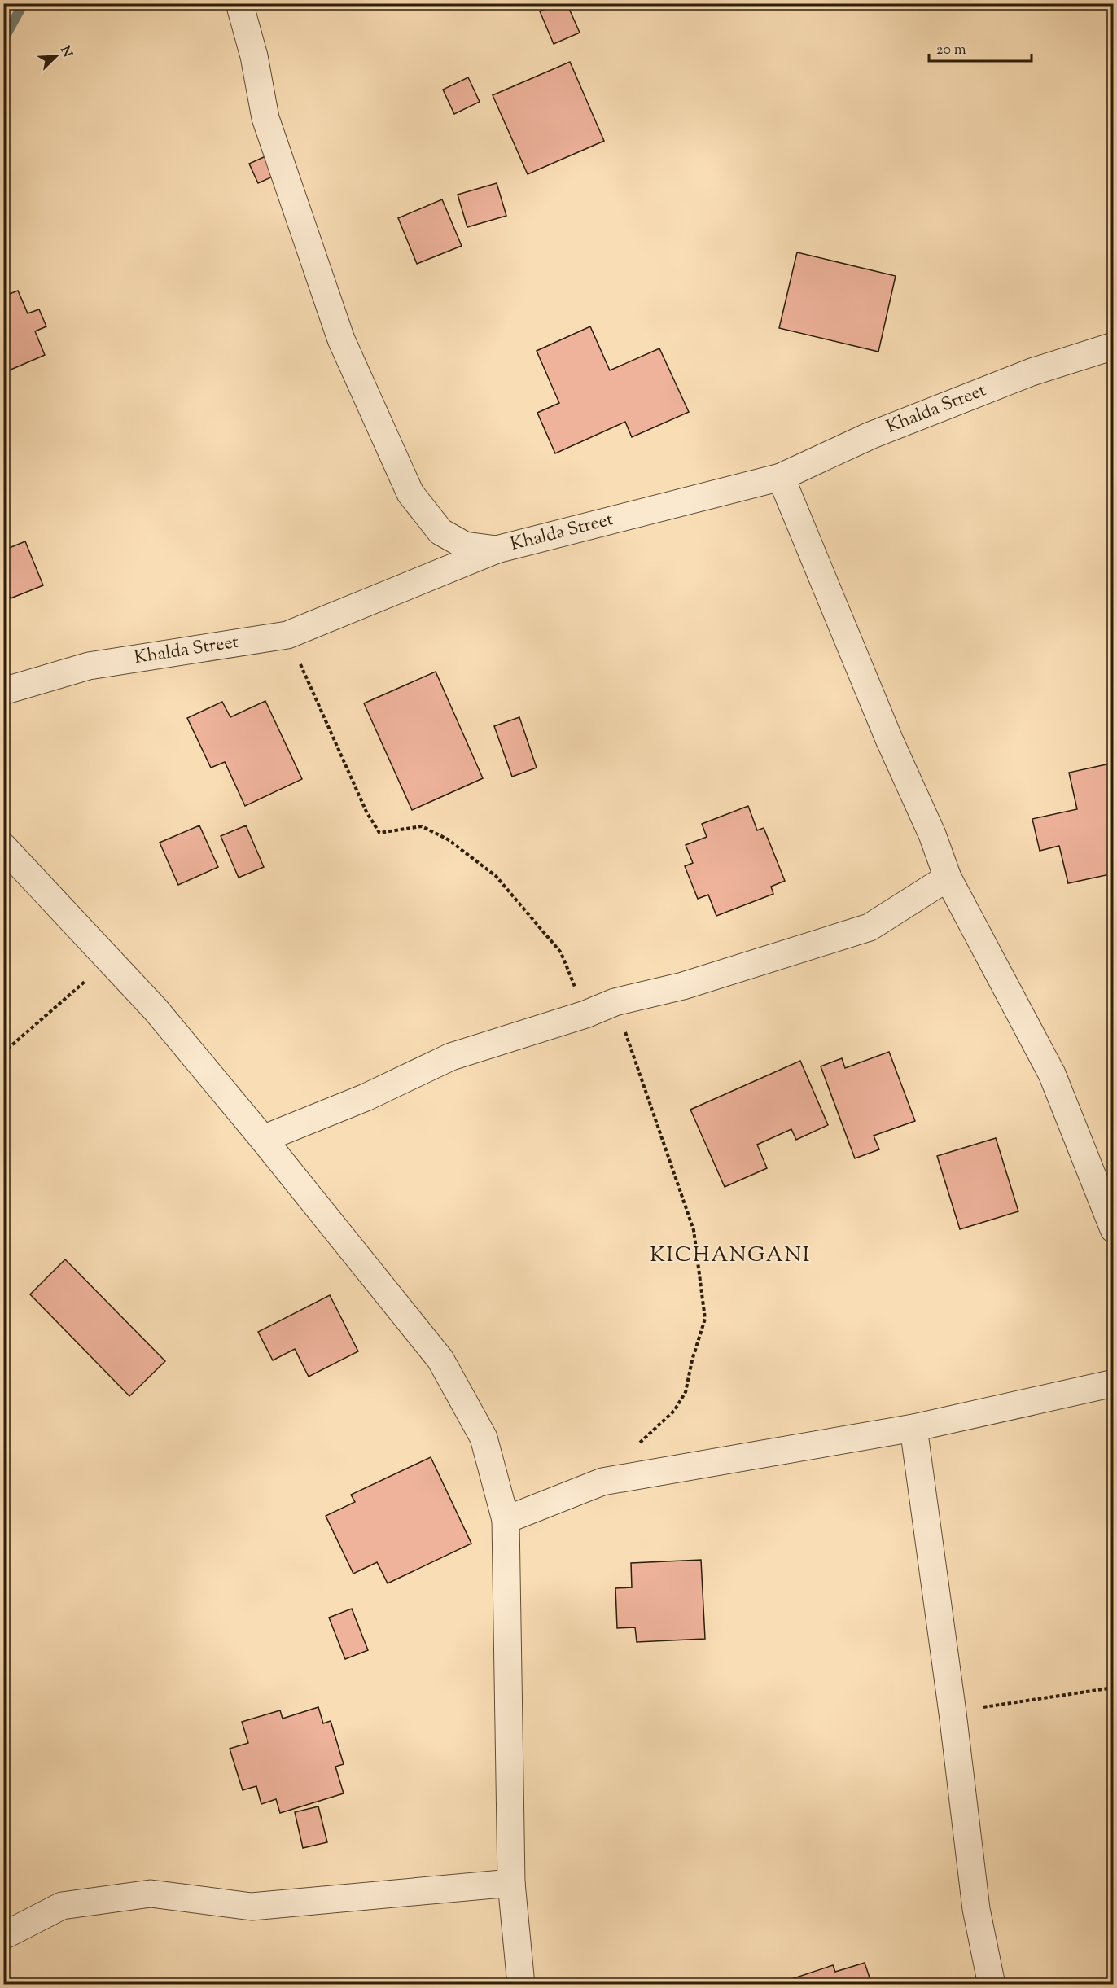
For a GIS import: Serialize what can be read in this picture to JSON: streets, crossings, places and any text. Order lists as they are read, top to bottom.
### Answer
{
  "streets": {
    "street": ["Khalda Street"]
  },
  "districts": ["KICHANGANI"],
  "scale_bar": "20 m",
  "north": "top right"
}
